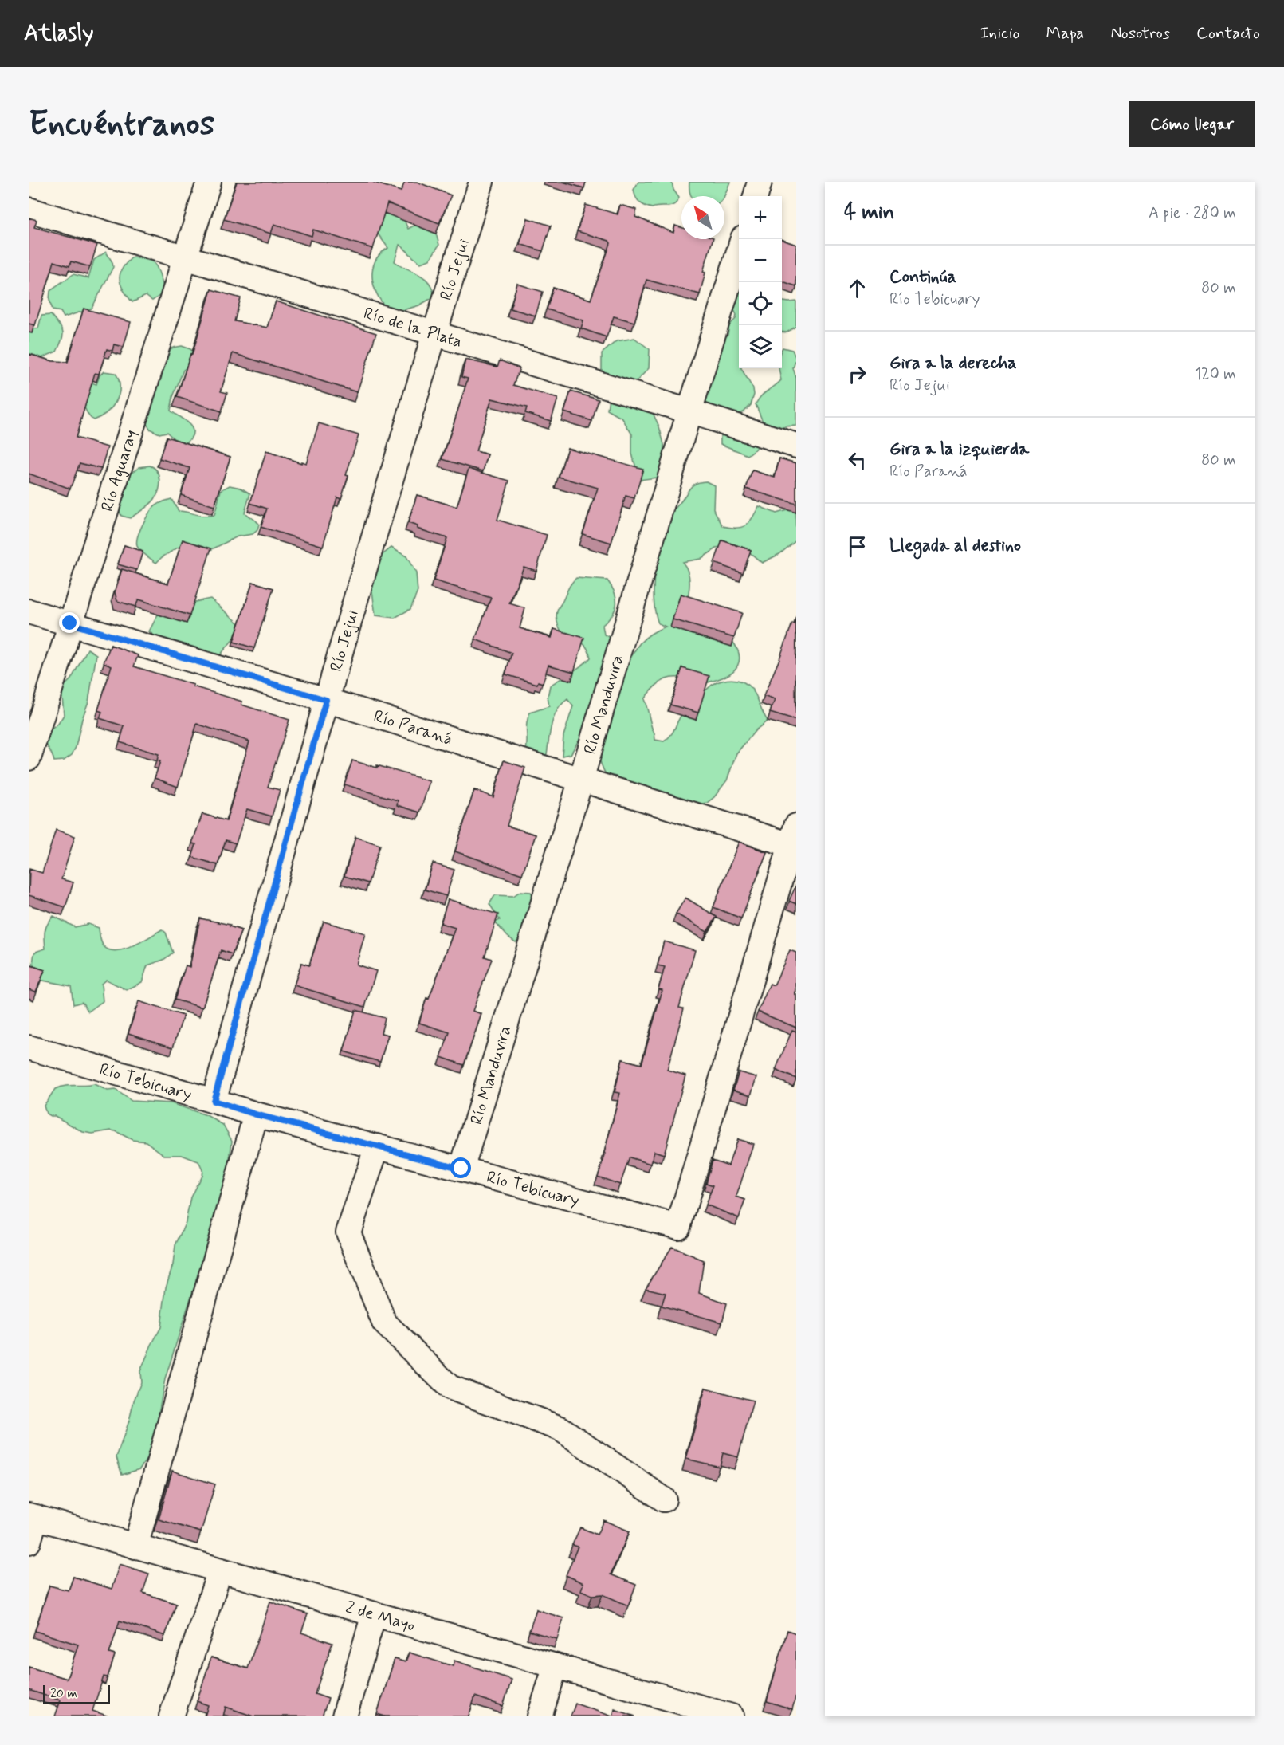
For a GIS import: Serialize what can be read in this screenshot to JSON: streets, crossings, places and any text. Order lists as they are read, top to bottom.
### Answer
{
  "streets": {
    "street": [
      "Río Jejui",
      "Río de la Plata",
      "Río Aguaray",
      "Río Manduvira",
      "Río Paraná",
      "Río Tebicuary",
      "2 de Mayo"
    ]
  },
  "crossings": [
    ["Río Jejui", "Río de la Plata"],
    ["Río Jejui", "Río Paraná"],
    ["Río Jejui", "Río Tebicuary"],
    ["Río de la Plata", "Río Aguaray"],
    ["Río de la Plata", "Río Manduvira"],
    ["Río Aguaray", "Río Paraná"],
    ["Río Manduvira", "Río Paraná"],
    ["Río Manduvira", "Río Tebicuary"],
    ["Río Paraná", "Río Tebicuary"]
  ],
  "scale_bar": "20 m",
  "north": "top left",
  "page": {
    "header": "Atlasly",
    "nav": [
      "Inicio",
      "Mapa",
      "Nosotros",
      "Contacto"
    ],
    "buttons": "Cómo llegar",
    "title": "Encuéntranos",
    "heading": ["4 min", "A pie · 280 m"],
    "map_buttons": ["+", "−"],
    "list": [
      ["Continúa", "Río Tebicuary", "80 m"],
      ["Gira a la derecha", "Río Jejui", "120 m"],
      ["Gira a la izquierda", "Río Paraná", "80 m"],
      "Llegada al destino"
    ],
    "scale": "20 m"
  }
}
